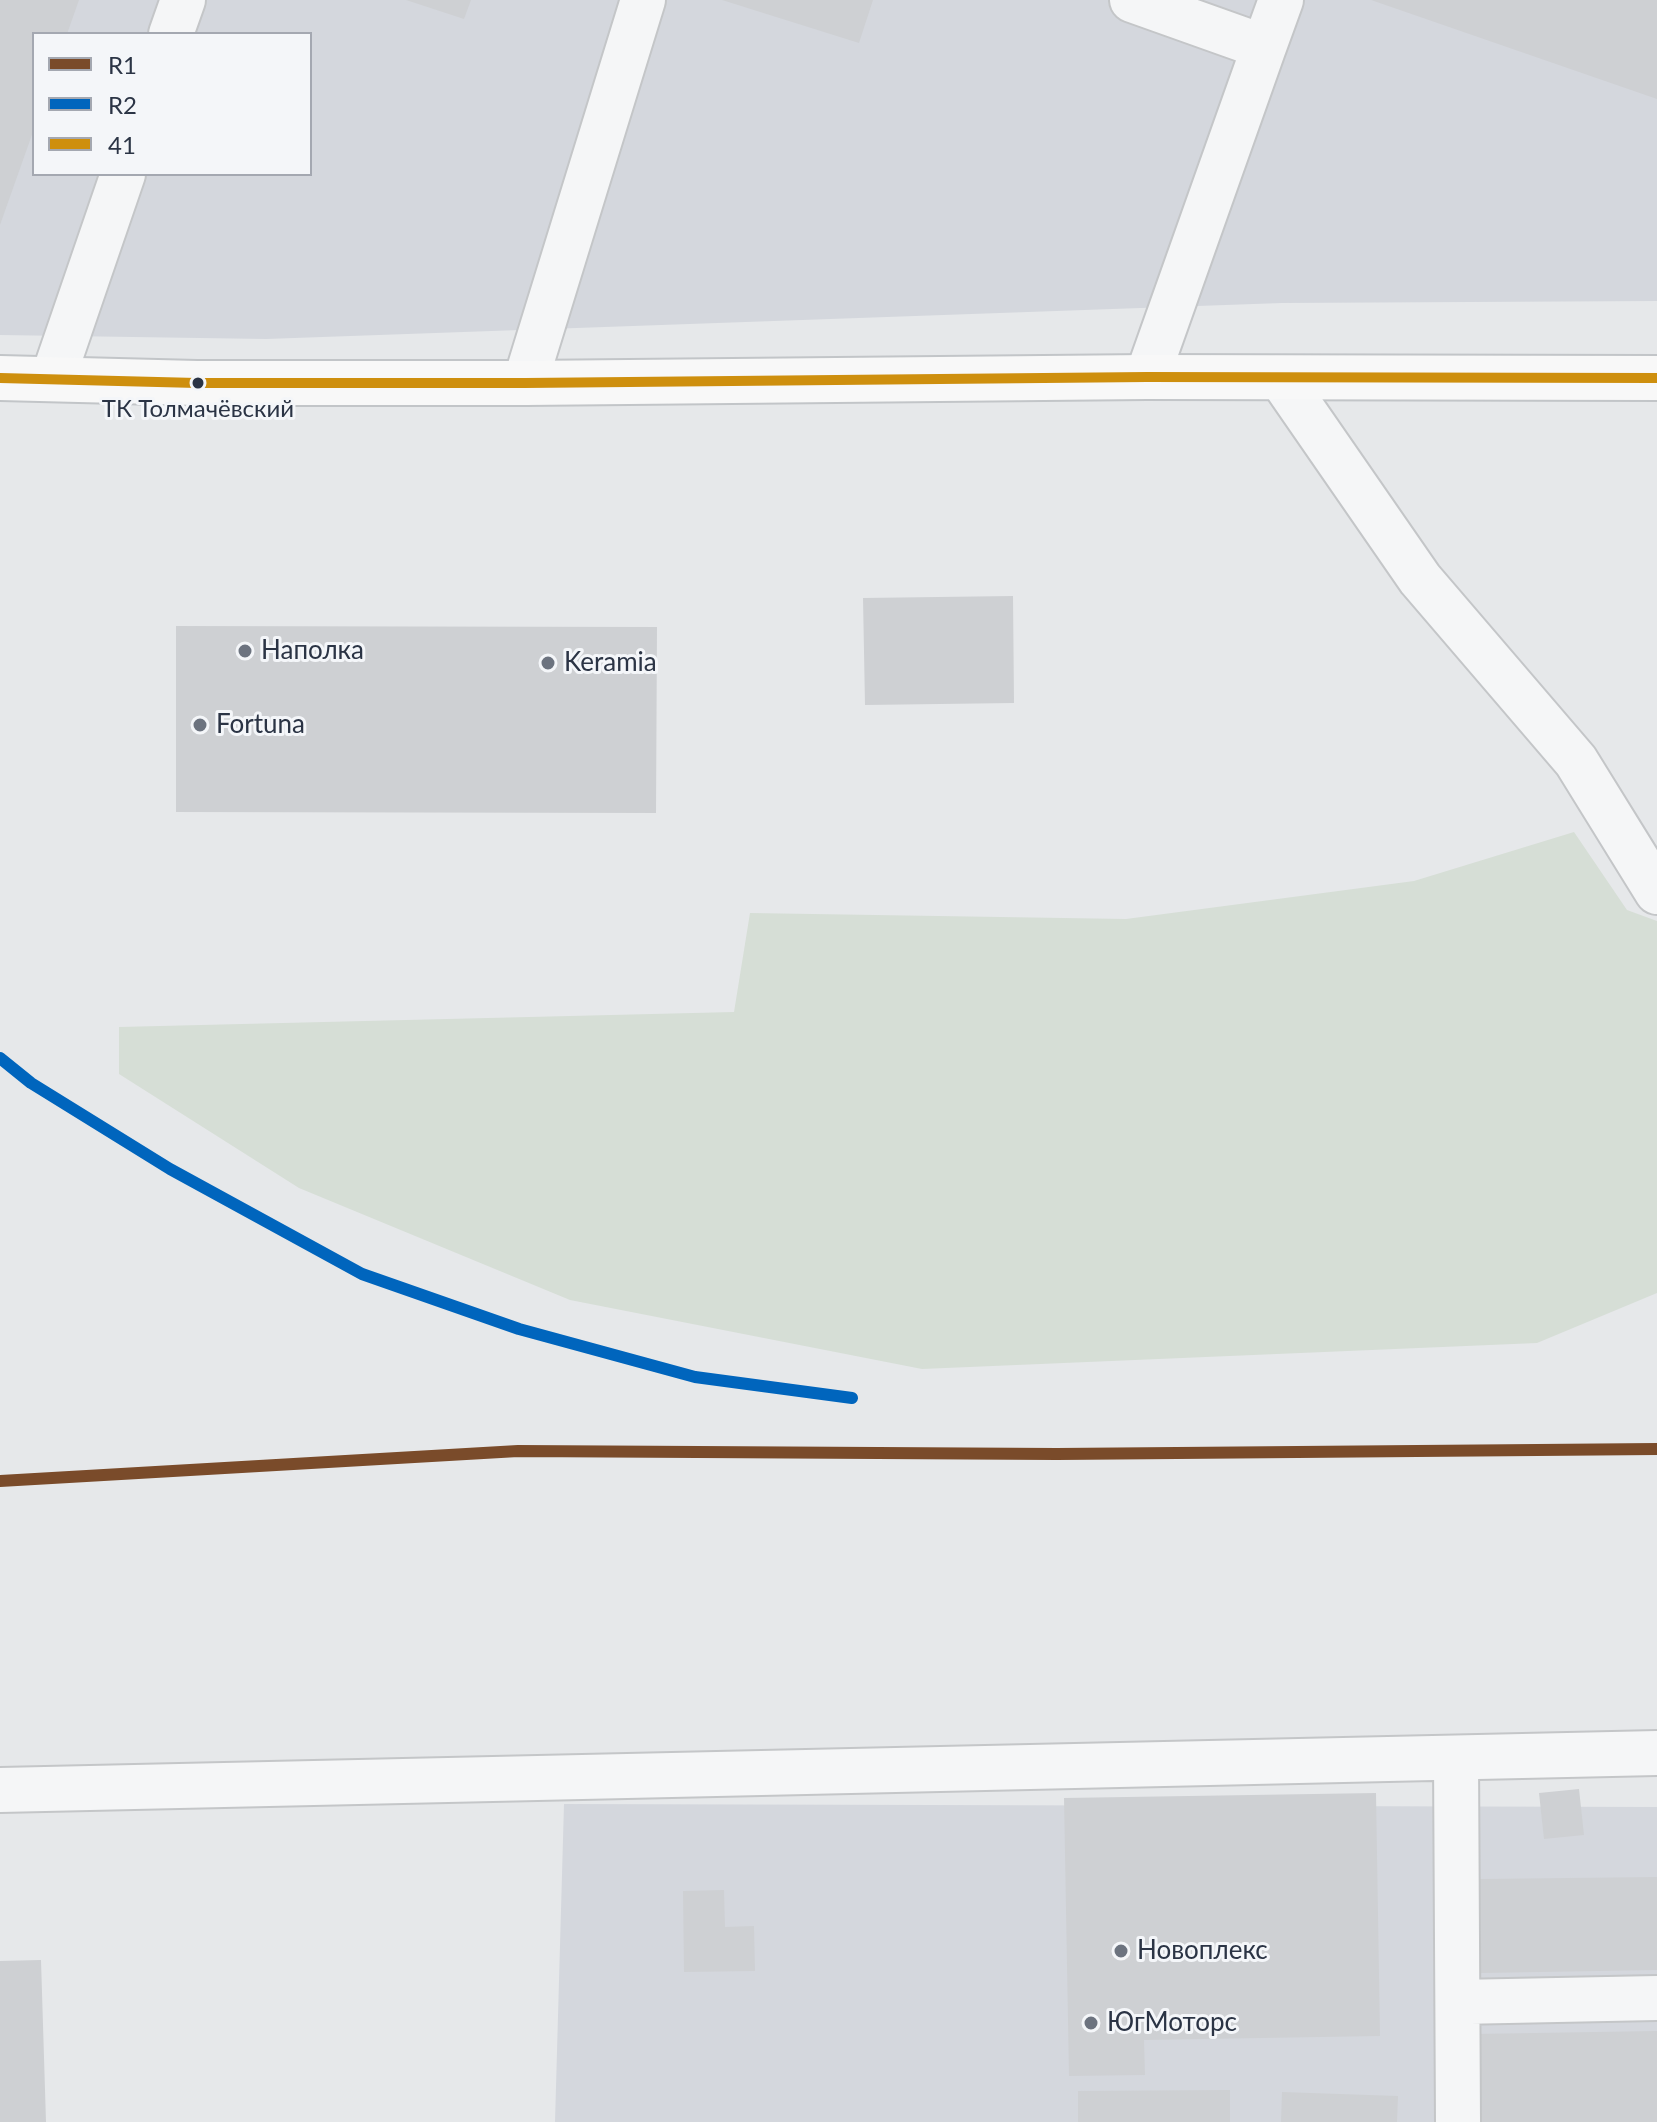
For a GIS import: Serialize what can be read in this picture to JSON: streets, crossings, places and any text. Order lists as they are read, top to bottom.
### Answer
{
  "places": [
    "ТК Толмачёвский",
    "Наполка",
    "Keramia",
    "Fortuna",
    "Новоплекс",
    "ЮгМоторс"
  ],
  "lines": ["transit line 41", "transit line R2", "transit line R1"],
  "legend": ["R1", "R2", "41"]
}
